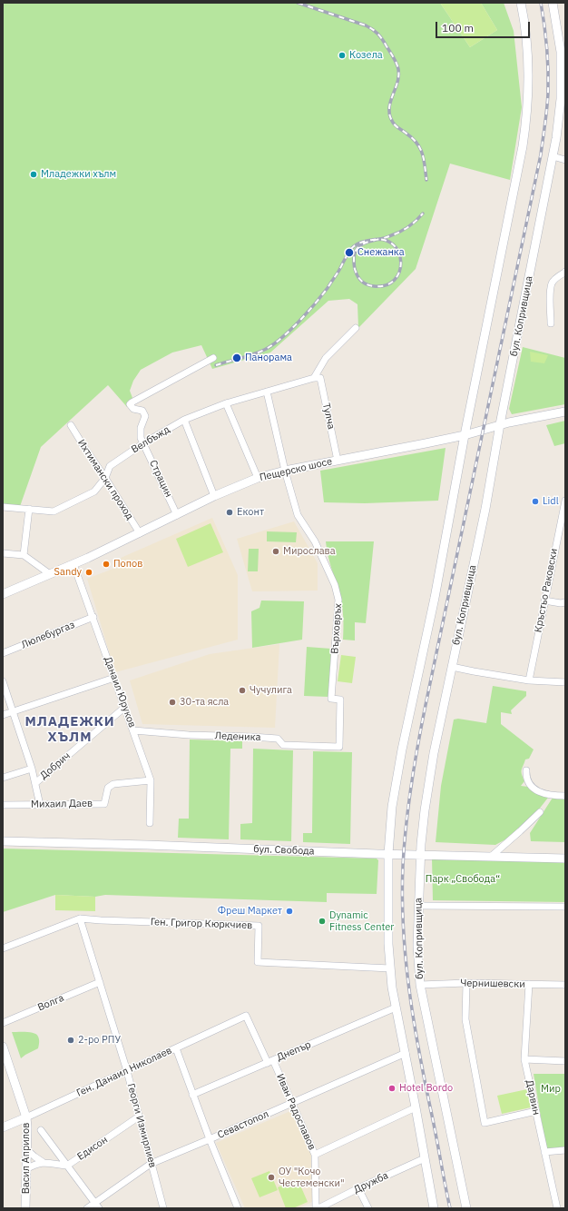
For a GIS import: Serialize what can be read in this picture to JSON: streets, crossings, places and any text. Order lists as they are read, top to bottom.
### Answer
{
  "streets": {
    "main road": [
      "бул. Копривщица",
      "Пещерско шосе",
      "бул. Свобода",
      "Ген. Данаил Николаев",
      "Васил Априлов"
    ],
    "street": [
      "Тулча",
      "Велбъжд",
      "Страцин",
      "Ихтимански проход",
      "Кръстьо Раковски",
      "Върховръх",
      "Люлебургаз",
      "Данаил Юруков",
      "Леденика",
      "Добрич",
      "Михаил Даев",
      "Ген. Григор Кюркчиев",
      "Чернишевски",
      "Волга",
      "Днепър",
      "Дарвин",
      "Иван Радославов",
      "Севастопол",
      "Георги Измирлиев",
      "Едисон",
      "Дружба"
    ]
  },
  "crossings": [
    ["бул. Копривщица", "Пещерско шосе"],
    ["бул. Копривщица", "бул. Свобода"],
    ["бул. Копривщица", "Чернишевски"],
    ["Тулча", "Велбъжд"],
    ["Тулча", "Пещерско шосе"],
    ["Велбъжд", "Страцин"],
    ["Велбъжд", "Ихтимански проход"],
    ["Пещерско шосе", "Страцин"],
    ["Пещерско шосе", "Ихтимански проход"],
    ["Пещерско шосе", "Върховръх"],
    ["Пещерско шосе", "Данаил Юруков"],
    ["Върховръх", "Леденика"],
    ["Люлебургаз", "Данаил Юруков"],
    ["Данаил Юруков", "Леденика"],
    ["Данаил Юруков", "Добрич"],
    ["Данаил Юруков", "Михаил Даев"],
    ["Ген. Григор Кюркчиев", "Георги Измирлиев"],
    ["Чернишевски", "Дарвин"],
    ["Волга", "Георги Измирлиев"],
    ["Днепър", "Иван Радославов"],
    ["Ген. Данаил Николаев", "Иван Радославов"],
    ["Ген. Данаил Николаев", "Георги Измирлиев"],
    ["Ген. Данаил Николаев", "Васил Априлов"],
    ["Иван Радославов", "Севастопол"],
    ["Иван Радославов", "Дружба"],
    ["Севастопол", "Георги Измирлиев"],
    ["Георги Измирлиев", "Едисон"]
  ],
  "districts": ["МЛАДЕЖКИ ХЪЛМ"],
  "parks": ["Парк „Свобода“", "Мир"],
  "places": [
    "Козела",
    "Младежки хълм",
    "Снежанка",
    "Панорама",
    "Lidl",
    "Еконт",
    "Мирослава",
    "Попов",
    "Sandy",
    "Чучулига",
    "30-та ясла",
    "Фреш Маркет",
    "Dynamic Fitness Center",
    "2-ро РПУ",
    "Hotel Bordo",
    "ОУ \"Кочо Честеменски\""
  ],
  "scale_bar": "100 m"
}
